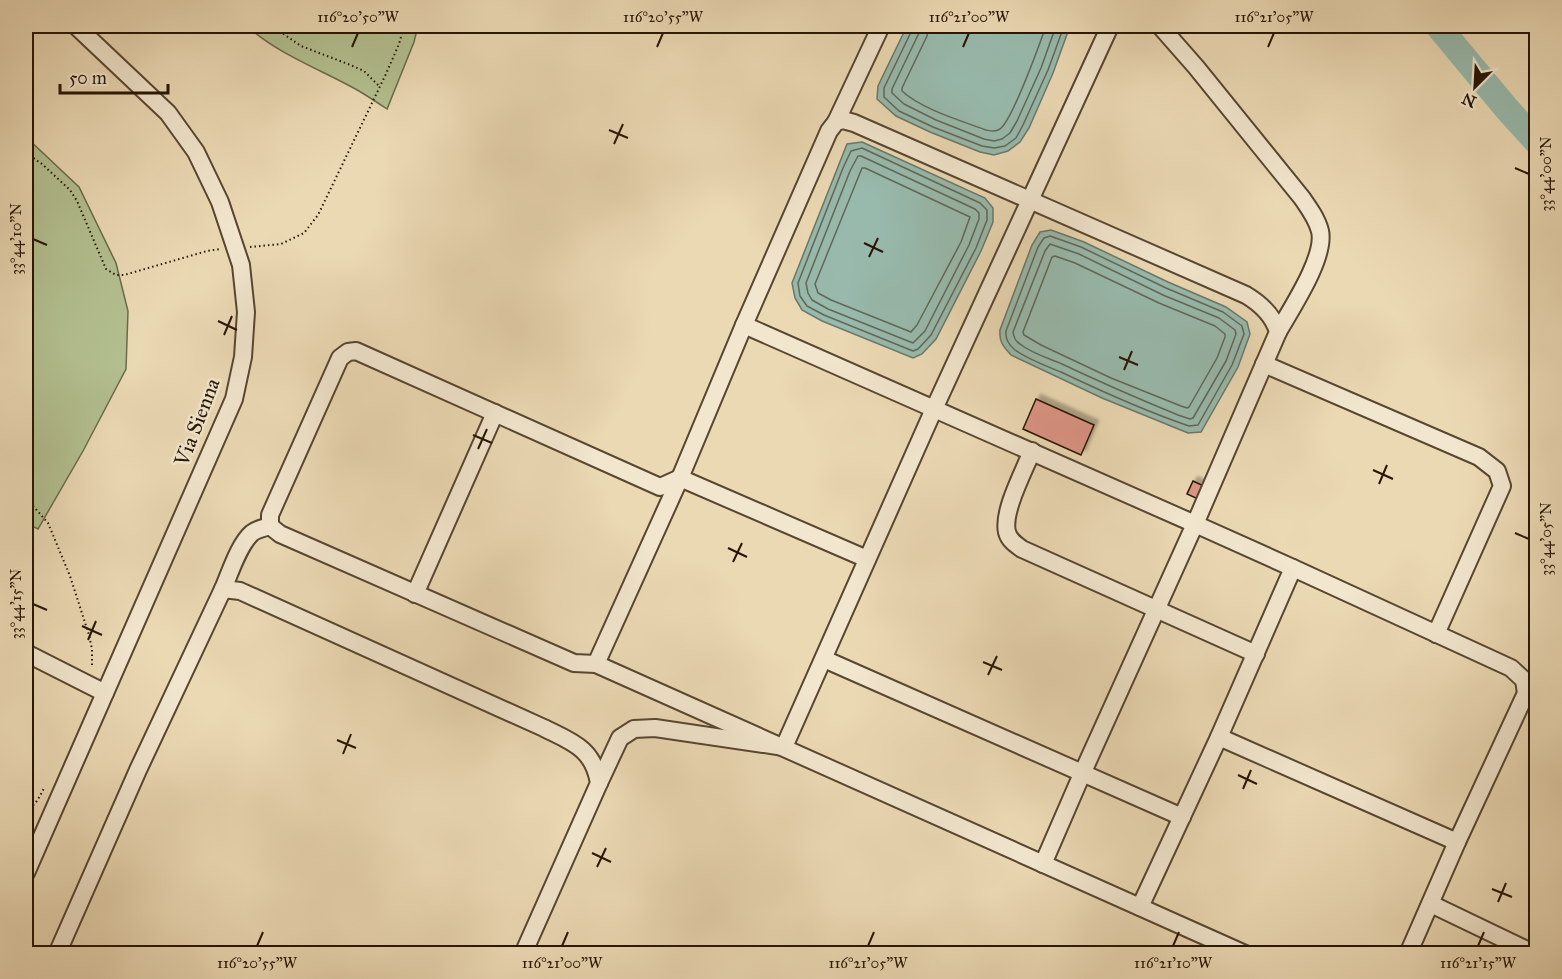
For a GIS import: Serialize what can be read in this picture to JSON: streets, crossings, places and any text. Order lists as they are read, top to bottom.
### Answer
{
  "streets": {
    "street": ["Via Sienna"]
  },
  "scale_bar": "50 m",
  "north": "bottom left",
  "coordinates": [
    "116°20'50\"W",
    "116°20'55\"W",
    "116°21'00\"W",
    "116°21'05\"W",
    "33°44'00\"N",
    "33°44'10\"N",
    "33°44'05\"N",
    "33°44'15\"N",
    "116°21'10\"W",
    "116°21'15\"W"
  ]
}
